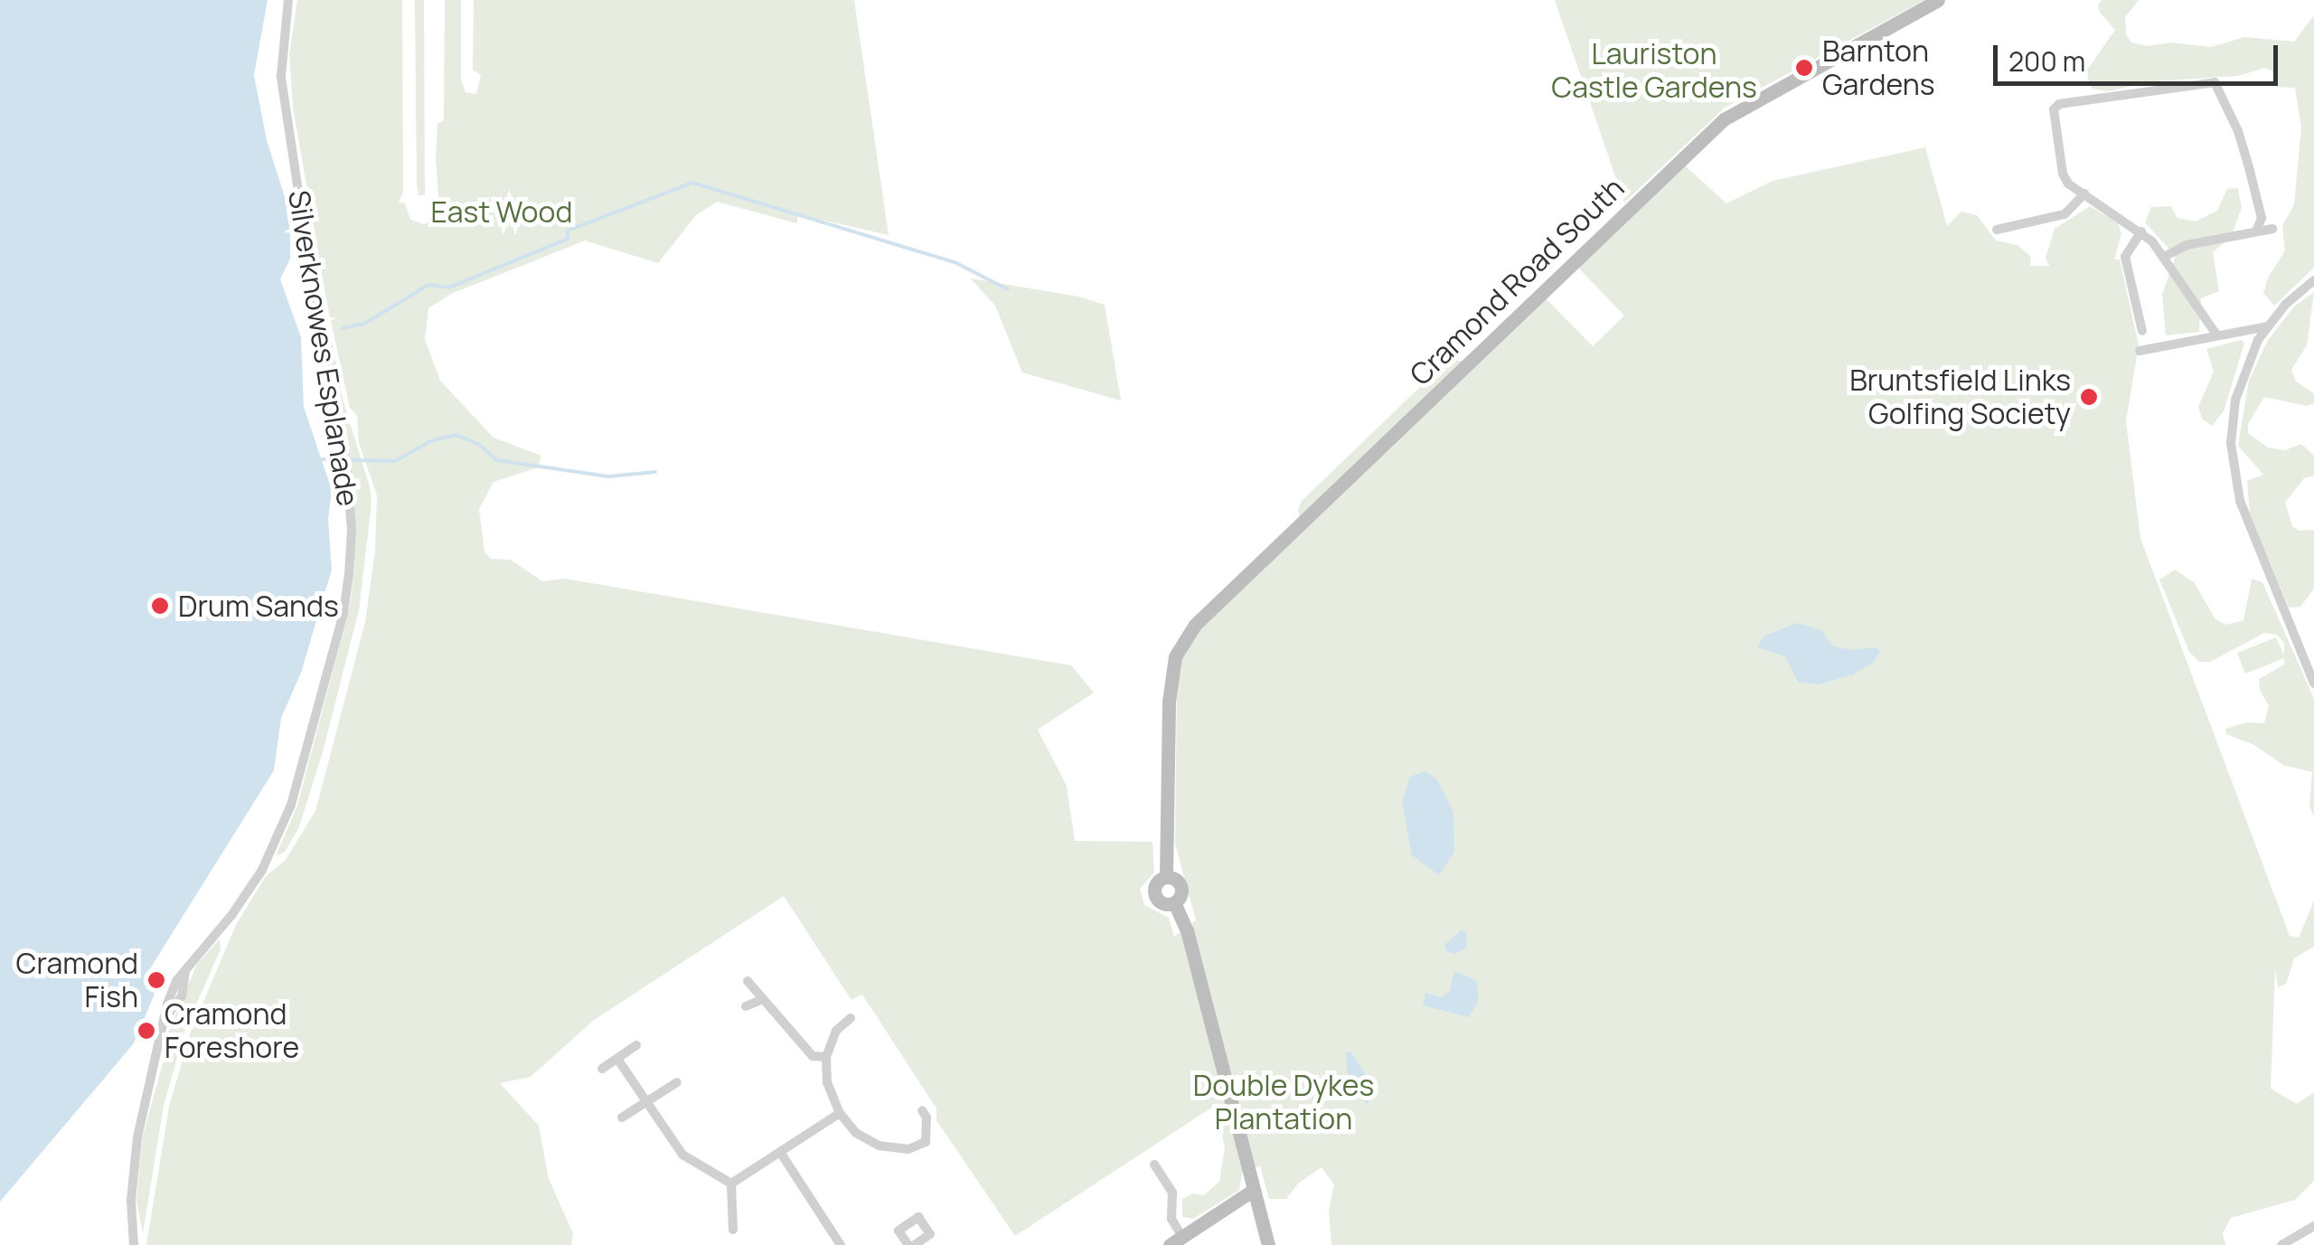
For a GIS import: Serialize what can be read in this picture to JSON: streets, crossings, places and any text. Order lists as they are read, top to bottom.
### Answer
{
  "streets": {
    "street": ["Cramond Road South", "Silverknowes Esplanade"]
  },
  "parks": ["Lauriston Castle Gardens", "East Wood", "Double Dykes Plantation"],
  "places": [
    "Barnton Gardens",
    "Bruntsfield Links Golfing Society",
    "Drum Sands",
    "Cramond Fish",
    "Cramond Foreshore"
  ],
  "scale_bar": "200 m"
}
